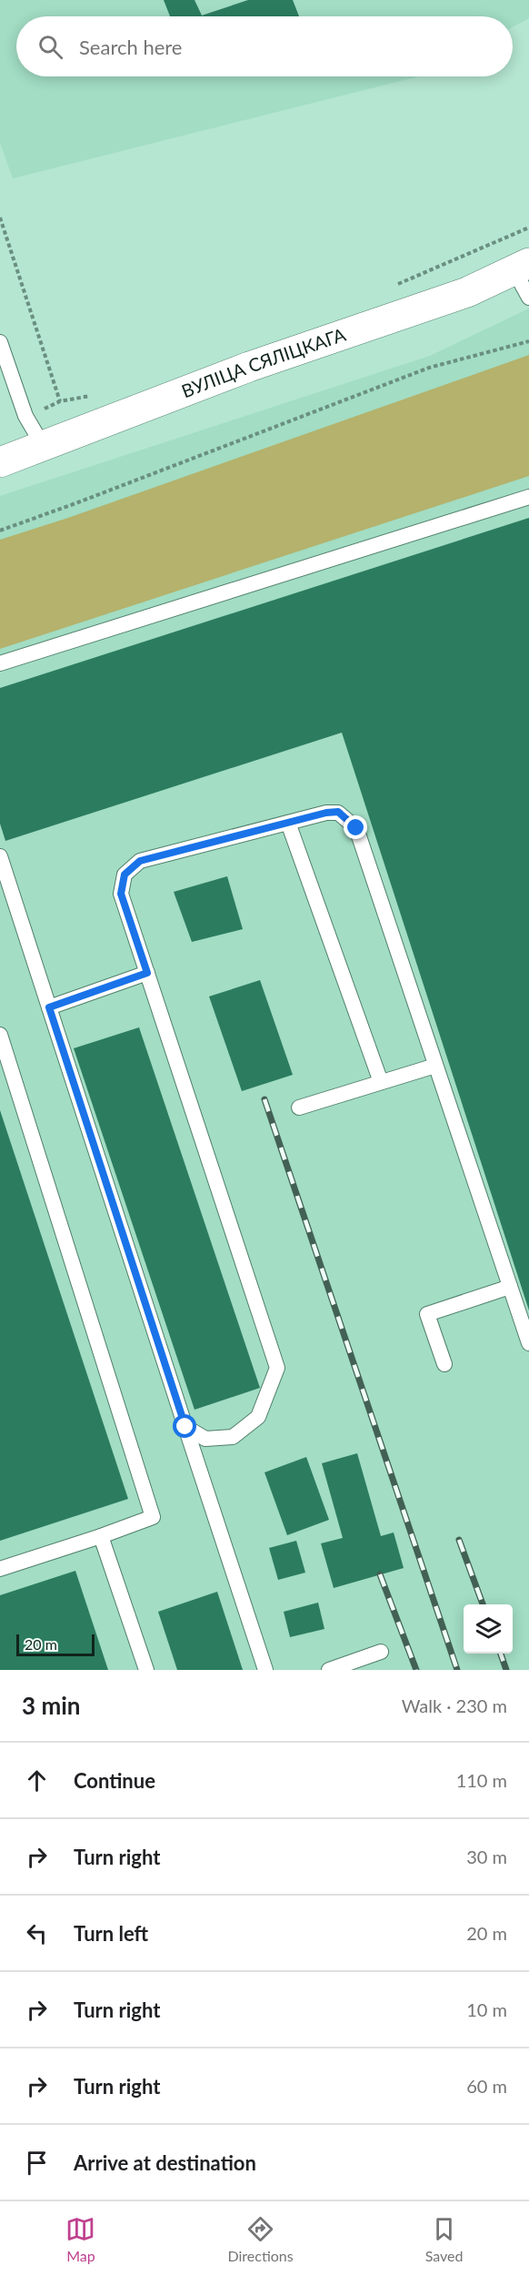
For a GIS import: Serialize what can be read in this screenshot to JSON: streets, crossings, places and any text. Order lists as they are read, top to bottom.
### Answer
{
  "streets": {
    "main road": ["ВУЛІЦА СЯЛІЦКАГА"]
  },
  "scale_bar": "20 m",
  "page": {
    "search": "Search here",
    "scale": "20 m",
    "heading": ["3 min", "Walk · 230 m"],
    "list": [
      ["Continue", "110 m"],
      ["Turn right", "30 m"],
      ["Turn left", "20 m"],
      ["Turn right", "10 m"],
      ["Turn right", "60 m"],
      "Arrive at destination"
    ],
    "nav": ["Map", "Directions", "Saved"]
  }
}
